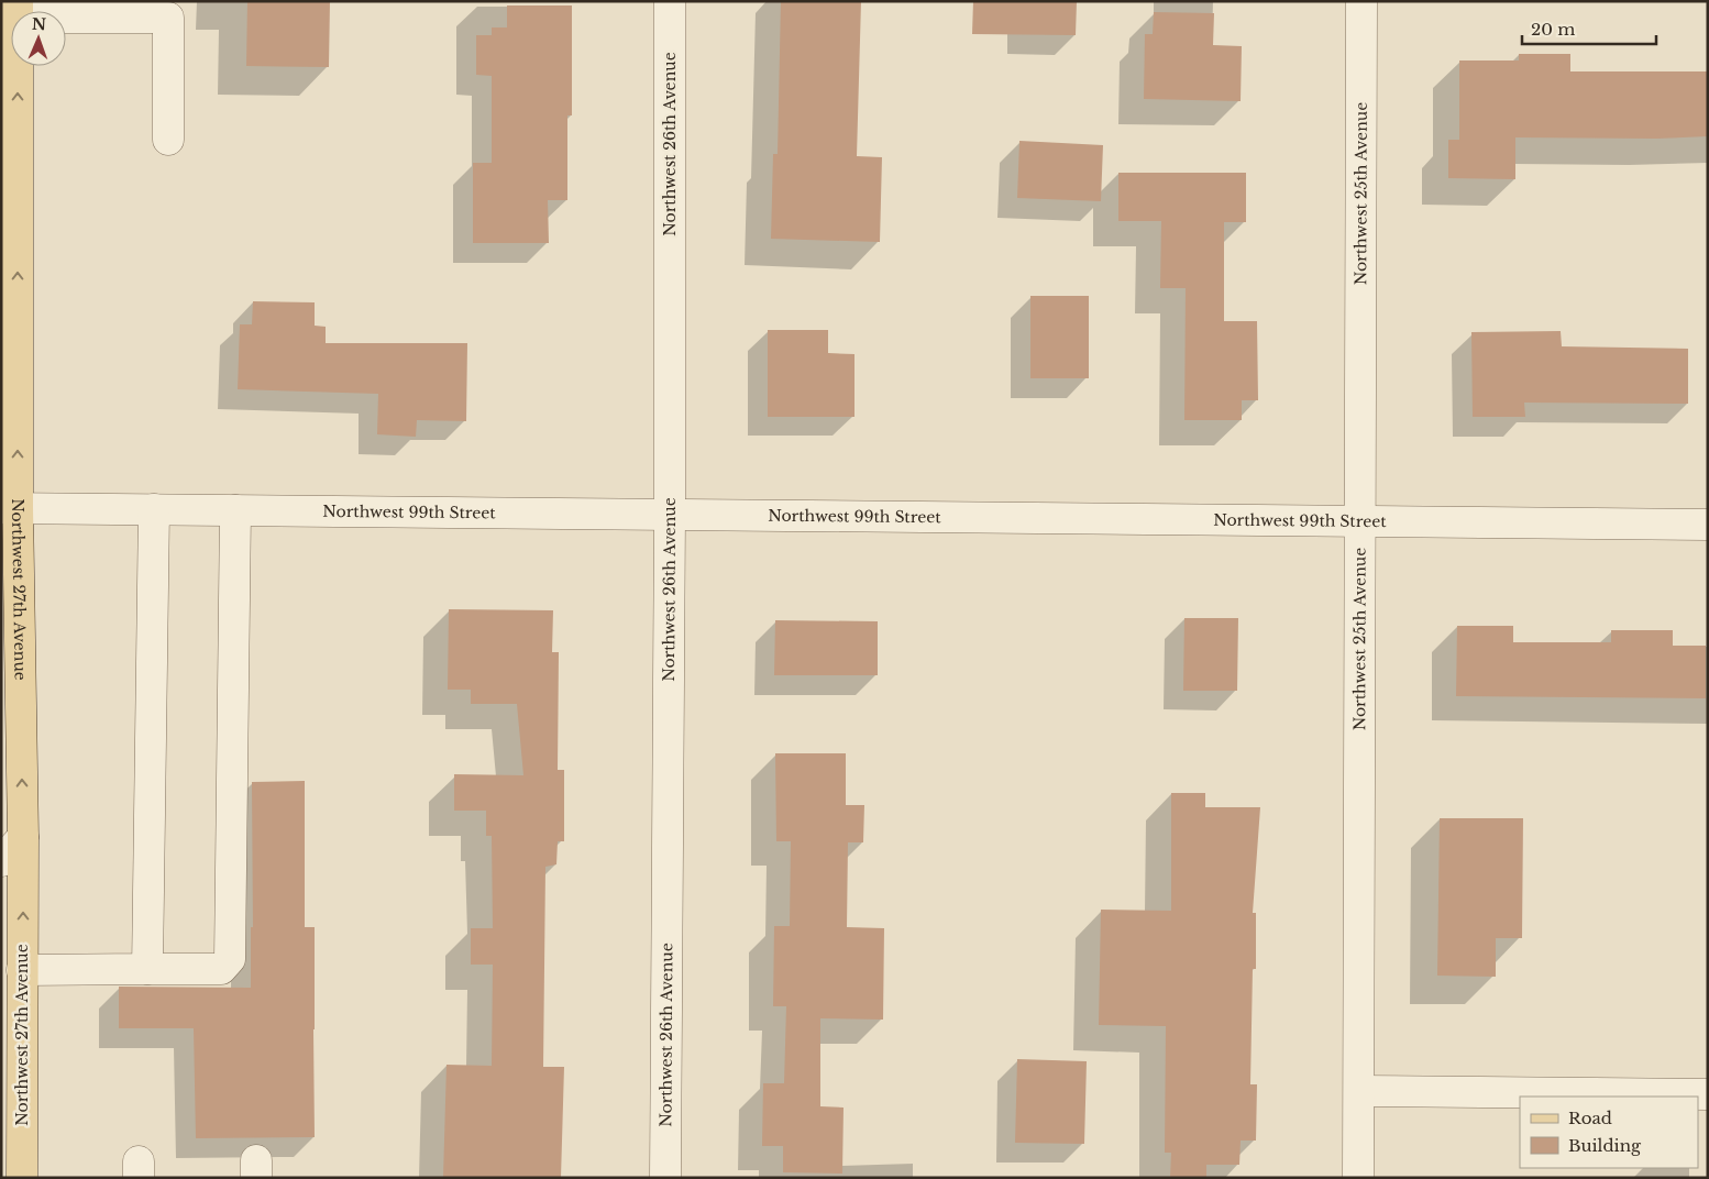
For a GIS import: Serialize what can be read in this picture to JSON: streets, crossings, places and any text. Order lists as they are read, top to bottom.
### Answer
{
  "streets": {
    "main road": ["Northwest 27th Avenue"],
    "street": ["Northwest 26th Avenue", "Northwest 25th Avenue", "Northwest 99th Street"]
  },
  "crossings": [
    ["Northwest 26th Avenue", "Northwest 99th Street"],
    ["Northwest 25th Avenue", "Northwest 99th Street"],
    ["Northwest 99th Street", "Northwest 27th Avenue"]
  ],
  "one_way": ["Northwest 27th Avenue"],
  "legend": ["Road", "Building"],
  "scale_bar": "20 m",
  "north": "top"
}
